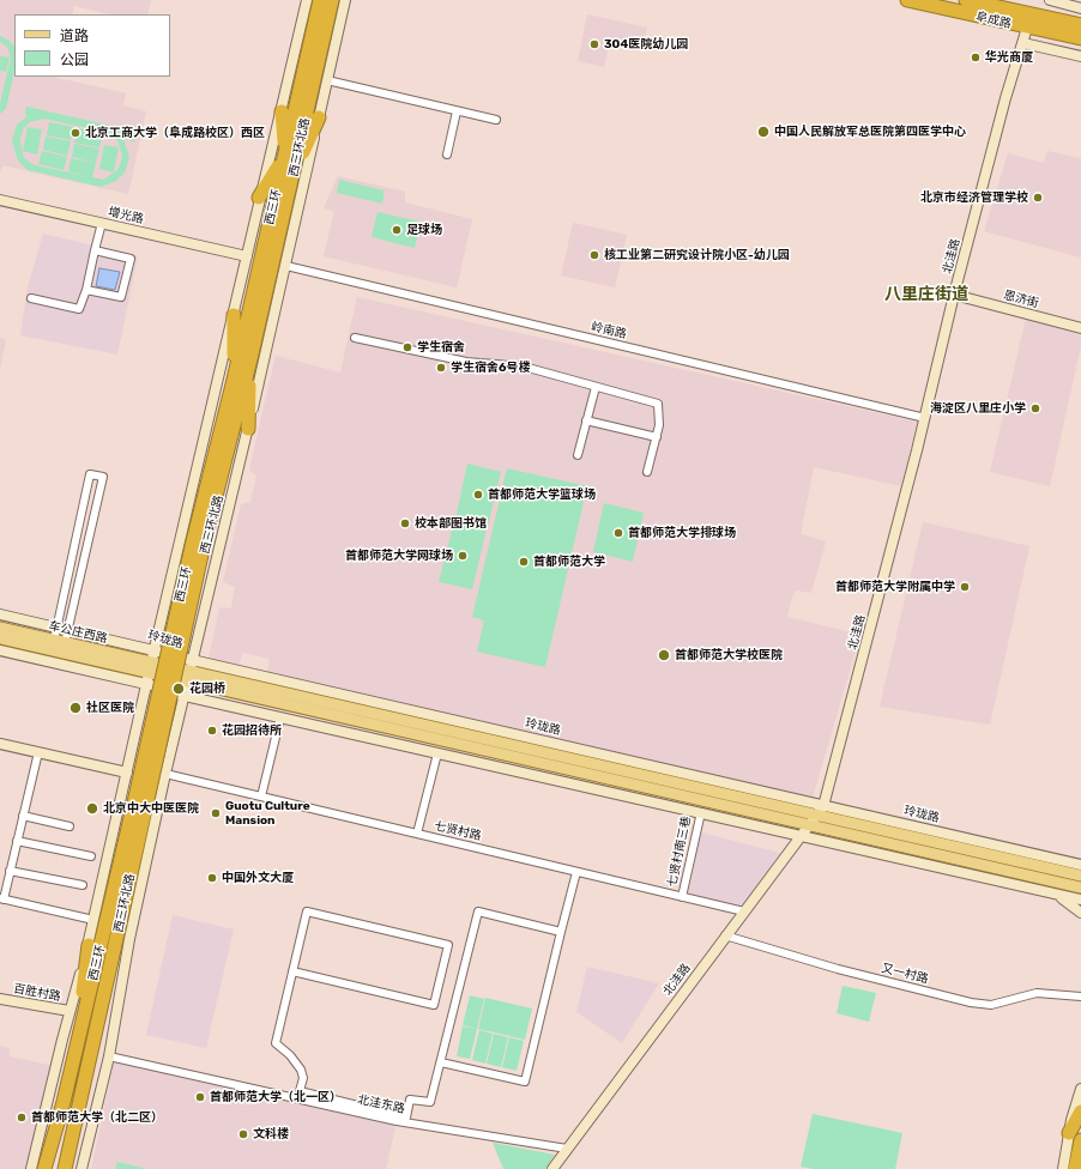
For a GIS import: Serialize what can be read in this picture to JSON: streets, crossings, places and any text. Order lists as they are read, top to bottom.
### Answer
{
  "streets": {
    "highway": ["阜成路", "西三环"],
    "main road": ["车公庄西路", "玲珑路"],
    "street": [
      "西三环北路",
      "增光路",
      "北洼路",
      "恩济街",
      "岭南路",
      "七贤村路",
      "七贤村南三巷",
      "又一村路",
      "百胜村路",
      "北洼东路"
    ]
  },
  "crossings": [
    ["阜成路", "北洼路"],
    ["西三环北路", "西三环"],
    ["西三环北路", "岭南路"],
    ["西三环北路", "玲珑路"],
    ["西三环北路", "七贤村路"],
    ["西三环北路", "北洼东路"],
    ["北洼路", "恩济街"],
    ["北洼路", "岭南路"],
    ["北洼路", "玲珑路"],
    ["北洼路", "七贤村路"],
    ["北洼路", "又一村路"],
    ["北洼路", "北洼东路"],
    ["车公庄西路", "玲珑路"],
    ["七贤村路", "七贤村南三巷"]
  ],
  "districts": ["八里庄街道"],
  "places": [
    "304医院幼儿园",
    "华光商厦",
    "中国人民解放军总医院第四医学中心",
    "北京工商大学（阜成路校区）西区",
    "北京市经济管理学校",
    "足球场",
    "核工业第二研究设计院小区-幼儿园",
    "学生宿舍",
    "学生宿舍6号楼",
    "海淀区八里庄小学",
    "首都师范大学篮球场",
    "校本部图书馆",
    "首都师范大学排球场",
    "首都师范大学网球场",
    "首都师范大学",
    "首都师范大学附属中学",
    "首都师范大学校医院",
    "花园桥",
    "社区医院",
    "花园招待所",
    "北京中大中医医院",
    "Guotu Culture Mansion",
    "中国外文大厦",
    "首都师范大学（北一区）",
    "首都师范大学（北二区）",
    "文科楼"
  ],
  "legend": ["道路", "公园"]
}
